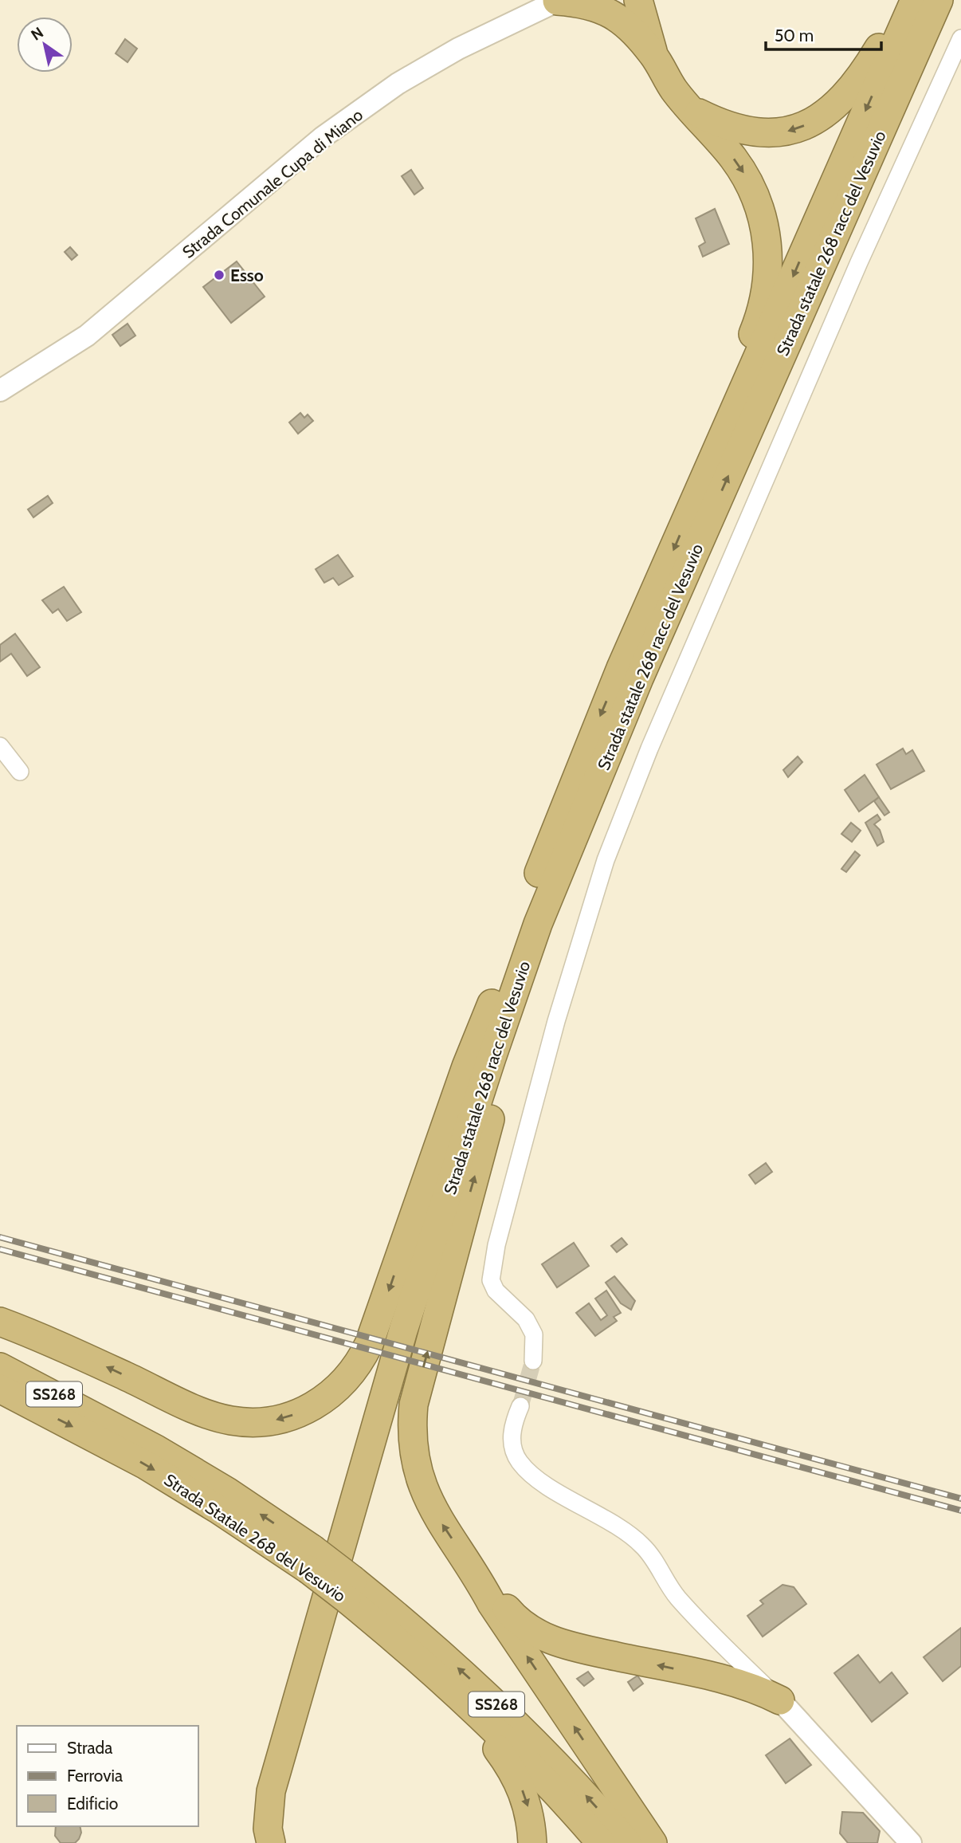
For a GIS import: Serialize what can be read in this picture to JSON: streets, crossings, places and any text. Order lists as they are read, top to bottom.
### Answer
{
  "streets": {
    "highway": ["Strada statale 268 racc del Vesuvio", "SS268", "Strada Statale 268 del Vesuvio"],
    "street": ["Strada Comunale Cupa di Miano"]
  },
  "places": ["Esso"],
  "legend": ["Strada", "Ferrovia", "Edificio"],
  "scale_bar": "50 m",
  "north": "top left"
}
